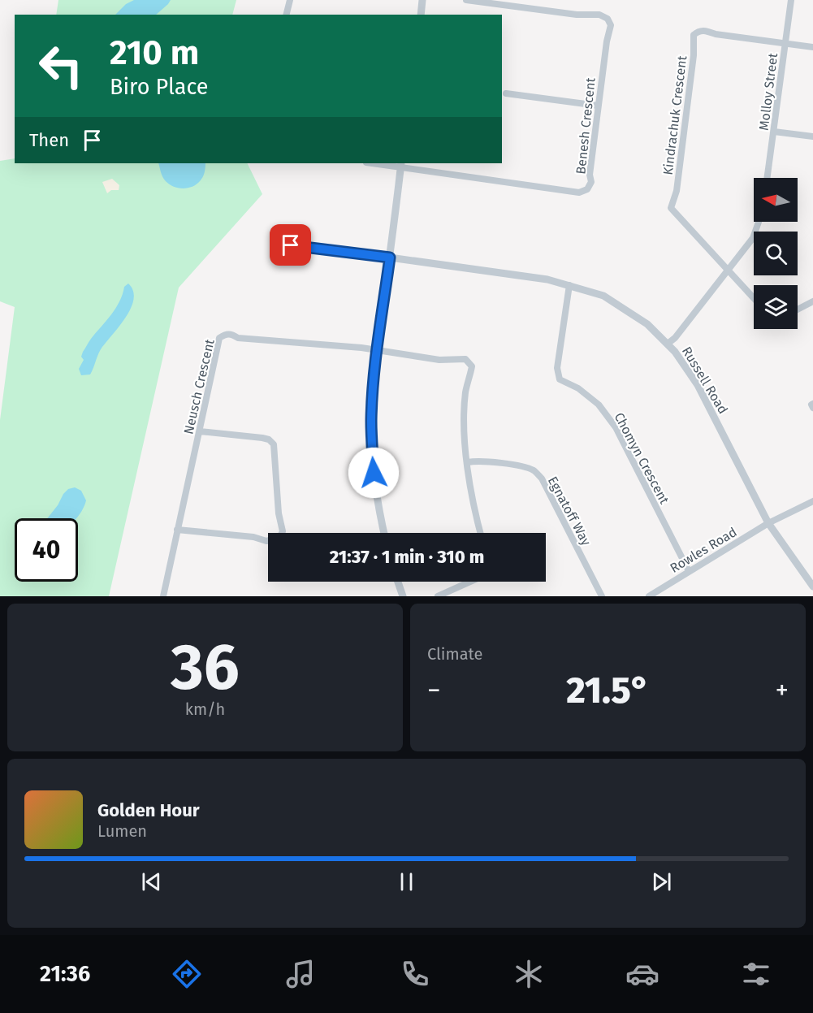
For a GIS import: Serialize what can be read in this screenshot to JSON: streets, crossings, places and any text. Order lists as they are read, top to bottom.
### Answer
{
  "streets": {
    "street": [
      "Molloy Street",
      "Kindrachuk Crescent",
      "Benesh Crescent",
      "Russell Road",
      "Neusch Crescent",
      "Chomyn Crescent",
      "Egnatoff Way",
      "Rowles Road"
    ]
  },
  "crossings": [
    ["Molloy Street", "Kindrachuk Crescent"],
    ["Russell Road", "Chomyn Crescent"],
    ["Russell Road", "Rowles Road"],
    ["Neusch Crescent", "Egnatoff Way"],
    ["Chomyn Crescent", "Rowles Road"]
  ],
  "north": "left",
  "page": {
    "turn": ["210 m", "Biro Place"],
    "then": "Then",
    "limit": "40",
    "trip": "21:37 · 1 min · 310 m",
    "tile": [
      ["36", "km/h"],
      "Climate"
    ],
    "heat": ["−", "21.5°", "+"],
    "song": ["Golden Hour", "Lumen"],
    "tabs": "21:36"
  }
}
